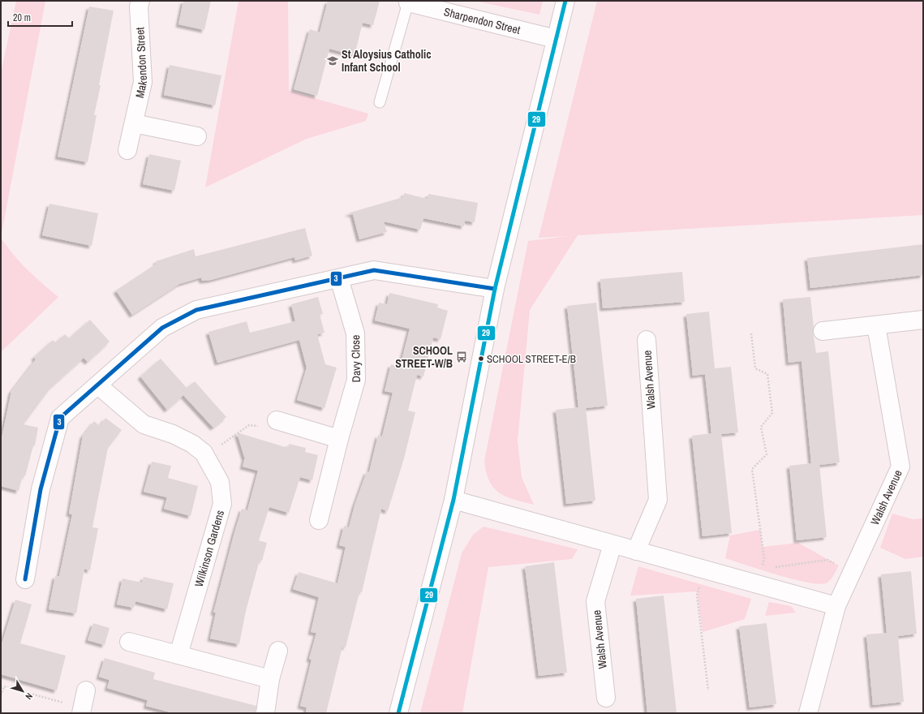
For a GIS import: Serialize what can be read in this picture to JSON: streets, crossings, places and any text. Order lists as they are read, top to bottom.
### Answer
{
  "streets": {
    "street": [
      "Sharpendon Street",
      "Makendon Street",
      "Davy Close",
      "Walsh Avenue",
      "Wilkinson Gardens"
    ]
  },
  "places": {
    "school or university": ["St Aloysius Catholic Infant School"],
    "bus stop": ["SCHOOL STREET-W/B"],
    "other": ["SCHOOL STREET-E/B"]
  },
  "lines": ["transit line 29", "transit line 3"],
  "scale_bar": "20 m",
  "north": "bottom right"
}
